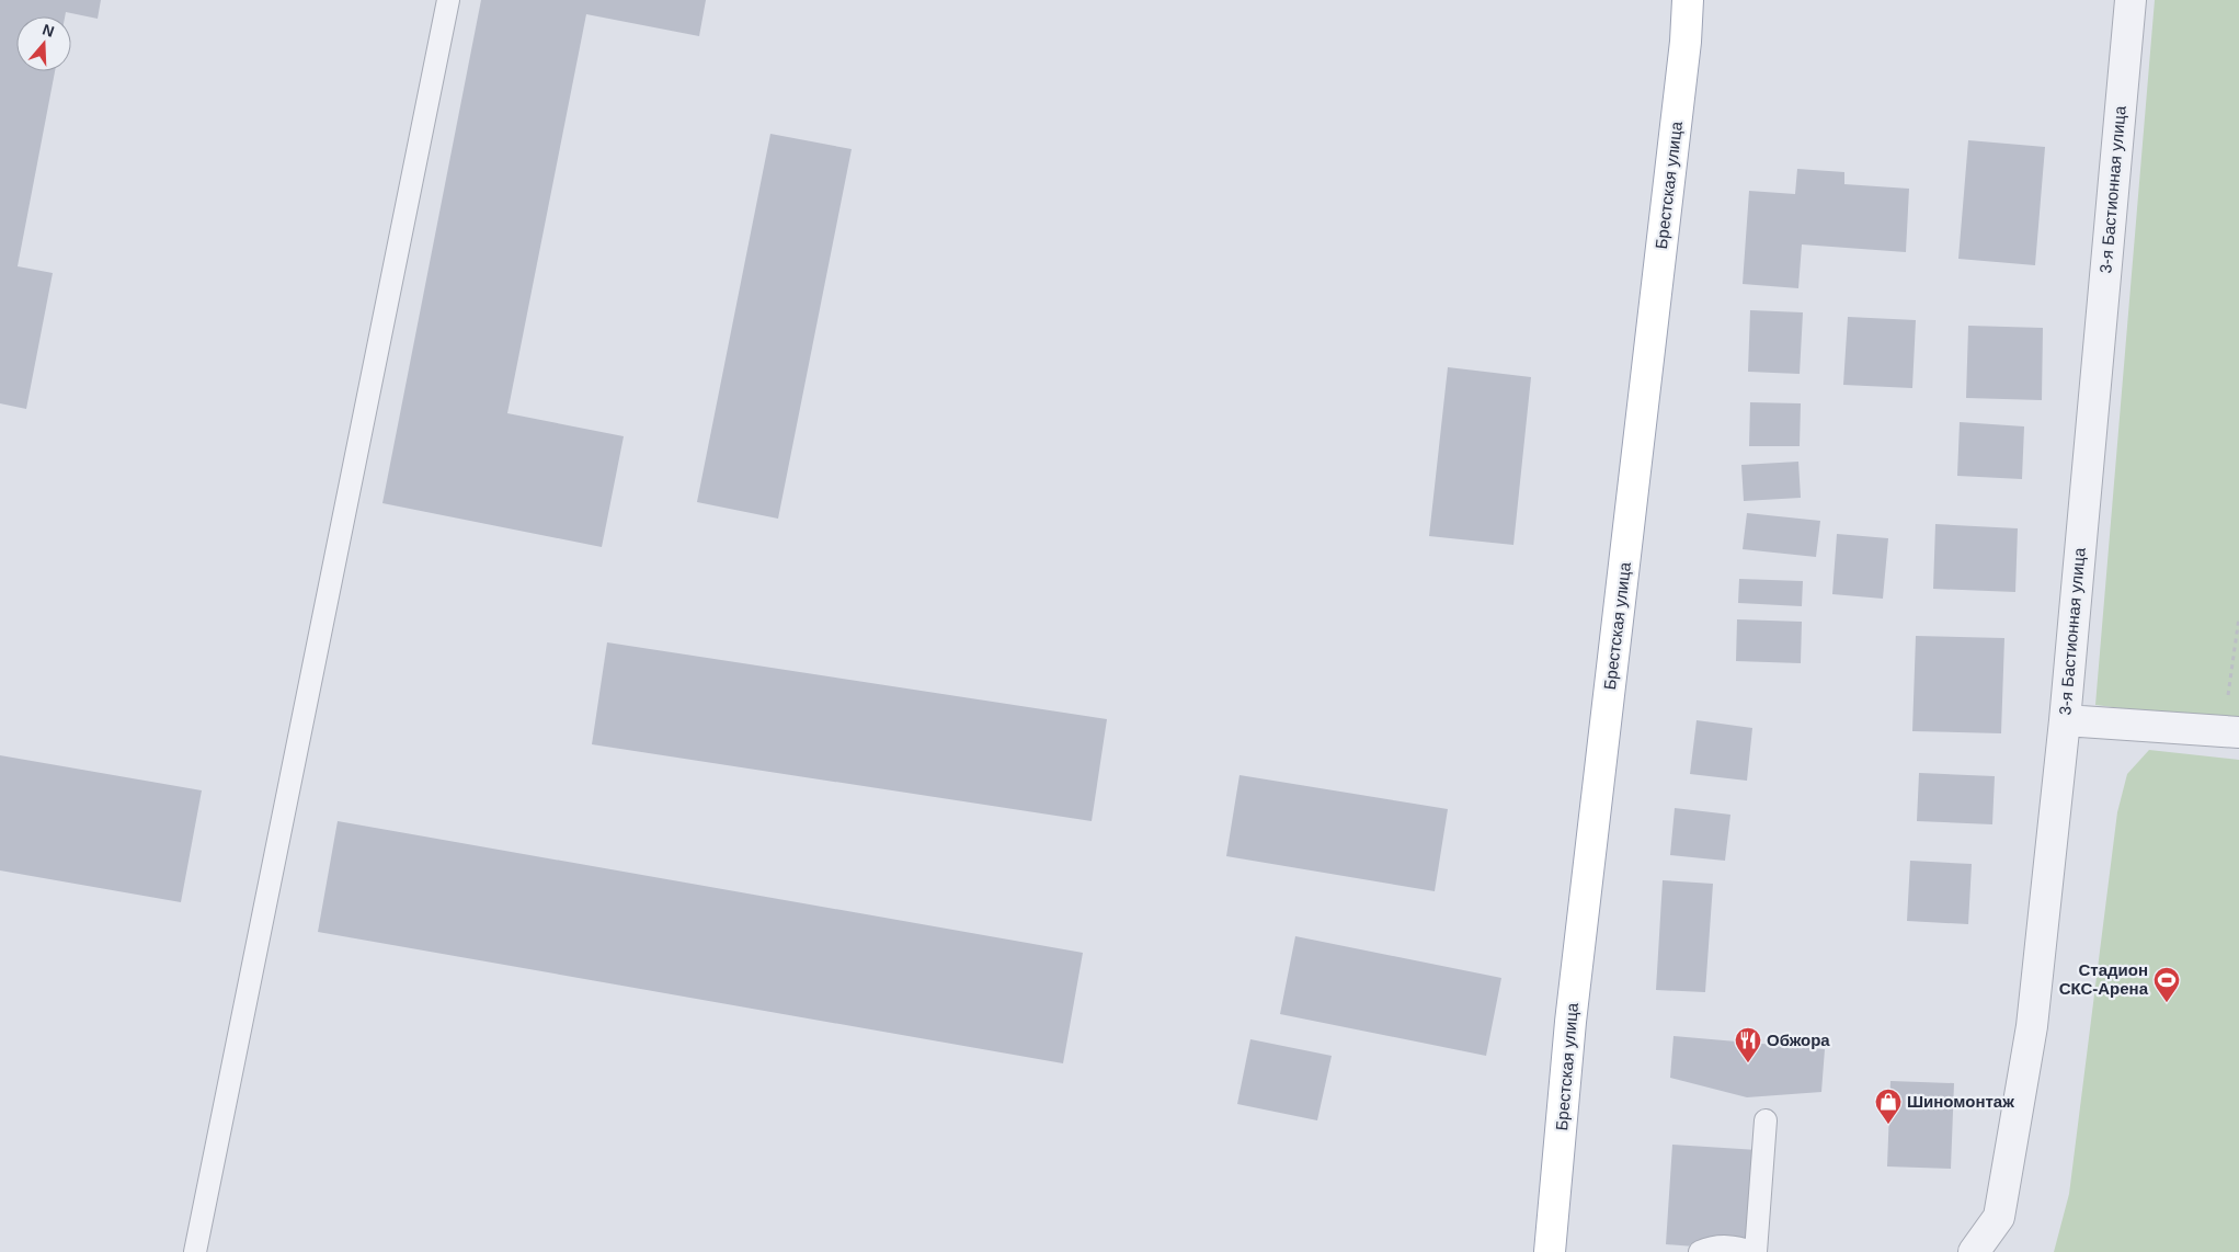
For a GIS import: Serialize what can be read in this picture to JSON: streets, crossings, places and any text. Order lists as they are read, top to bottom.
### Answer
{
  "streets": {
    "main road": ["Брестская улица"],
    "street": ["3-я Бастионная улица"]
  },
  "places": {
    "sports": ["Стадион СКС-Арена"],
    "restaurant": ["Обжора"],
    "shop": ["Шиномонтаж"]
  },
  "north": "top"
}
